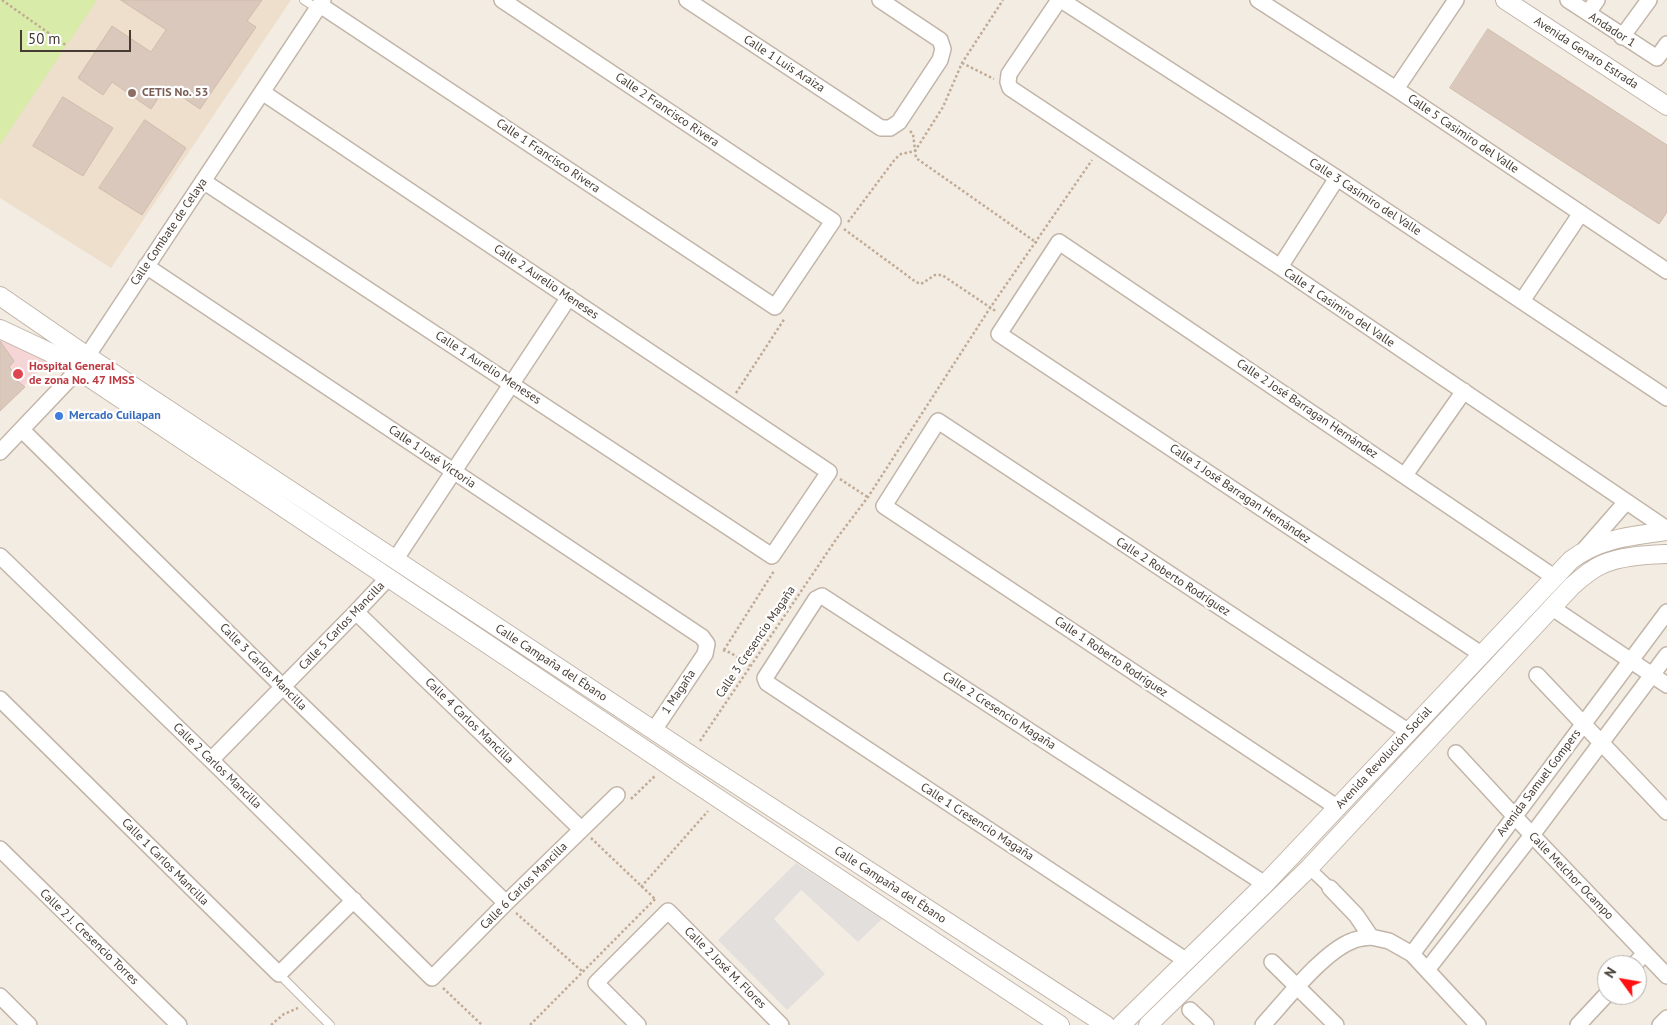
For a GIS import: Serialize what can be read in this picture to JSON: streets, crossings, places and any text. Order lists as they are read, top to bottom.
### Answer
{
  "streets": {
    "street": [
      "Andador 1",
      "Avenida Genaro Estrada",
      "Calle 1 Luis Araiza",
      "Calle 2 Francisco Rivera",
      "Calle 5 Casimiro del Valle",
      "Calle 1 Francisco Rivera",
      "Calle 3 Casimiro del Valle",
      "Calle Combate de Celaya",
      "Calle 2 Aurelio Meneses",
      "Calle 1 Casimiro del Valle",
      "Calle 1 Aurelio Meneses",
      "Calle 2 José Barragan Hernández",
      "Calle 1 José Victoria",
      "Calle 1 José Barragan Hernández",
      "Calle 2 Roberto Rodríguez",
      "Calle 5 Carlos Mancilla",
      "Calle 1 Roberto Rodríguez",
      "Calle Campaña del Ébano",
      "Calle 3 Carlos Mancilla",
      "1 Magaña",
      "Calle 2 Cresencio Magaña",
      "Calle 4 Carlos Mancilla",
      "Avenida Revolución Social",
      "Calle 2 Carlos Mancilla",
      "Avenida Samuel Gompers",
      "Calle 1 Cresencio Magaña",
      "Calle 1 Carlos Mancilla",
      "Calle Melchor Ocampo",
      "Calle 6 Carlos Mancilla",
      "Calle 2 J. Cresencio Torres",
      "Calle 2 José M. Flores"
    ],
    "path": ["Calle 3 Cresencio Magaña"]
  },
  "crossings": [
    ["Calle 2 Francisco Rivera", "Calle 1 Francisco Rivera"],
    ["Calle 1 Francisco Rivera", "Calle Combate de Celaya"],
    ["Calle Combate de Celaya", "Calle 2 Aurelio Meneses"],
    ["Calle Combate de Celaya", "Calle 1 Aurelio Meneses"],
    ["Calle Combate de Celaya", "Calle 1 José Victoria"],
    ["Calle Combate de Celaya", "Calle Campaña del Ébano"],
    ["Calle Combate de Celaya", "Calle 3 Carlos Mancilla"],
    ["Calle 1 Casimiro del Valle", "Calle 3 Cresencio Magaña"],
    ["Calle 1 Casimiro del Valle", "Avenida Revolución Social"],
    ["Calle 2 José Barragan Hernández", "Avenida Revolución Social"],
    ["Calle 1 José Victoria", "1 Magaña"],
    ["Calle 1 José Barragan Hernández", "Avenida Revolución Social"],
    ["Calle 2 Roberto Rodríguez", "Calle 1 Roberto Rodríguez"],
    ["Calle 2 Roberto Rodríguez", "Avenida Revolución Social"],
    ["Calle 5 Carlos Mancilla", "Calle Campaña del Ébano"],
    ["Calle 5 Carlos Mancilla", "Calle 3 Carlos Mancilla"],
    ["Calle 5 Carlos Mancilla", "Calle 4 Carlos Mancilla"],
    ["Calle 5 Carlos Mancilla", "Calle 2 Carlos Mancilla"],
    ["Calle 3 Cresencio Magaña", "Calle Campaña del Ébano"],
    ["Calle 1 Roberto Rodríguez", "Avenida Revolución Social"],
    ["Calle Campaña del Ébano", "1 Magaña"],
    ["Calle 3 Carlos Mancilla", "Calle 6 Carlos Mancilla"],
    ["Calle 2 Cresencio Magaña", "Avenida Revolución Social"],
    ["Calle 2 Cresencio Magaña", "Calle 1 Cresencio Magaña"],
    ["Calle 4 Carlos Mancilla", "Calle 6 Carlos Mancilla"],
    ["Avenida Revolución Social", "Calle 1 Cresencio Magaña"],
    ["Calle 2 Carlos Mancilla", "Calle 6 Carlos Mancilla"],
    ["Avenida Samuel Gompers", "Calle Melchor Ocampo"]
  ],
  "places": ["CETIS No. 53", "Hospital General de zona No. 47 IMSS", "Mercado Cuilapan"],
  "scale_bar": "50 m",
  "north": "top left"
}
